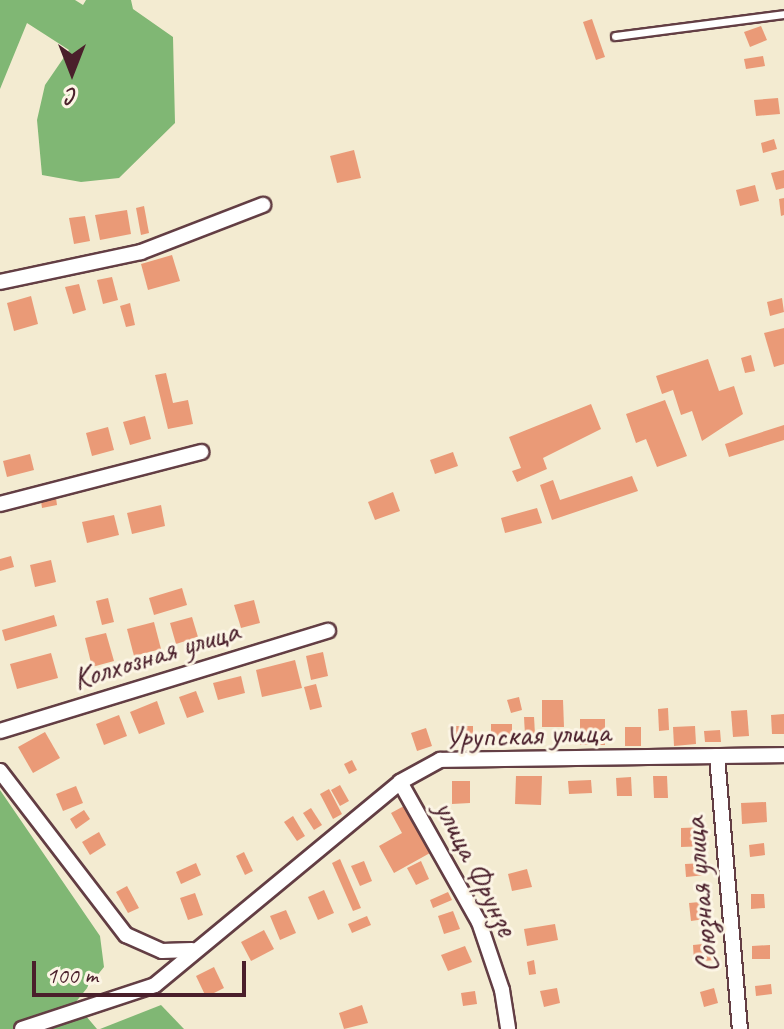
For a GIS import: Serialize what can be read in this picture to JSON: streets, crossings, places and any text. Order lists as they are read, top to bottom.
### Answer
{
  "streets": {
    "street": [
      "Колхозная улица",
      "Урупская улица",
      "улица Фрунзе",
      "Союзная улица"
    ]
  },
  "crossings": [
    ["Урупская улица", "улица Фрунзе"],
    ["Урупская улица", "Союзная улица"]
  ],
  "scale_bar": "100 m",
  "north": "bottom"
}
